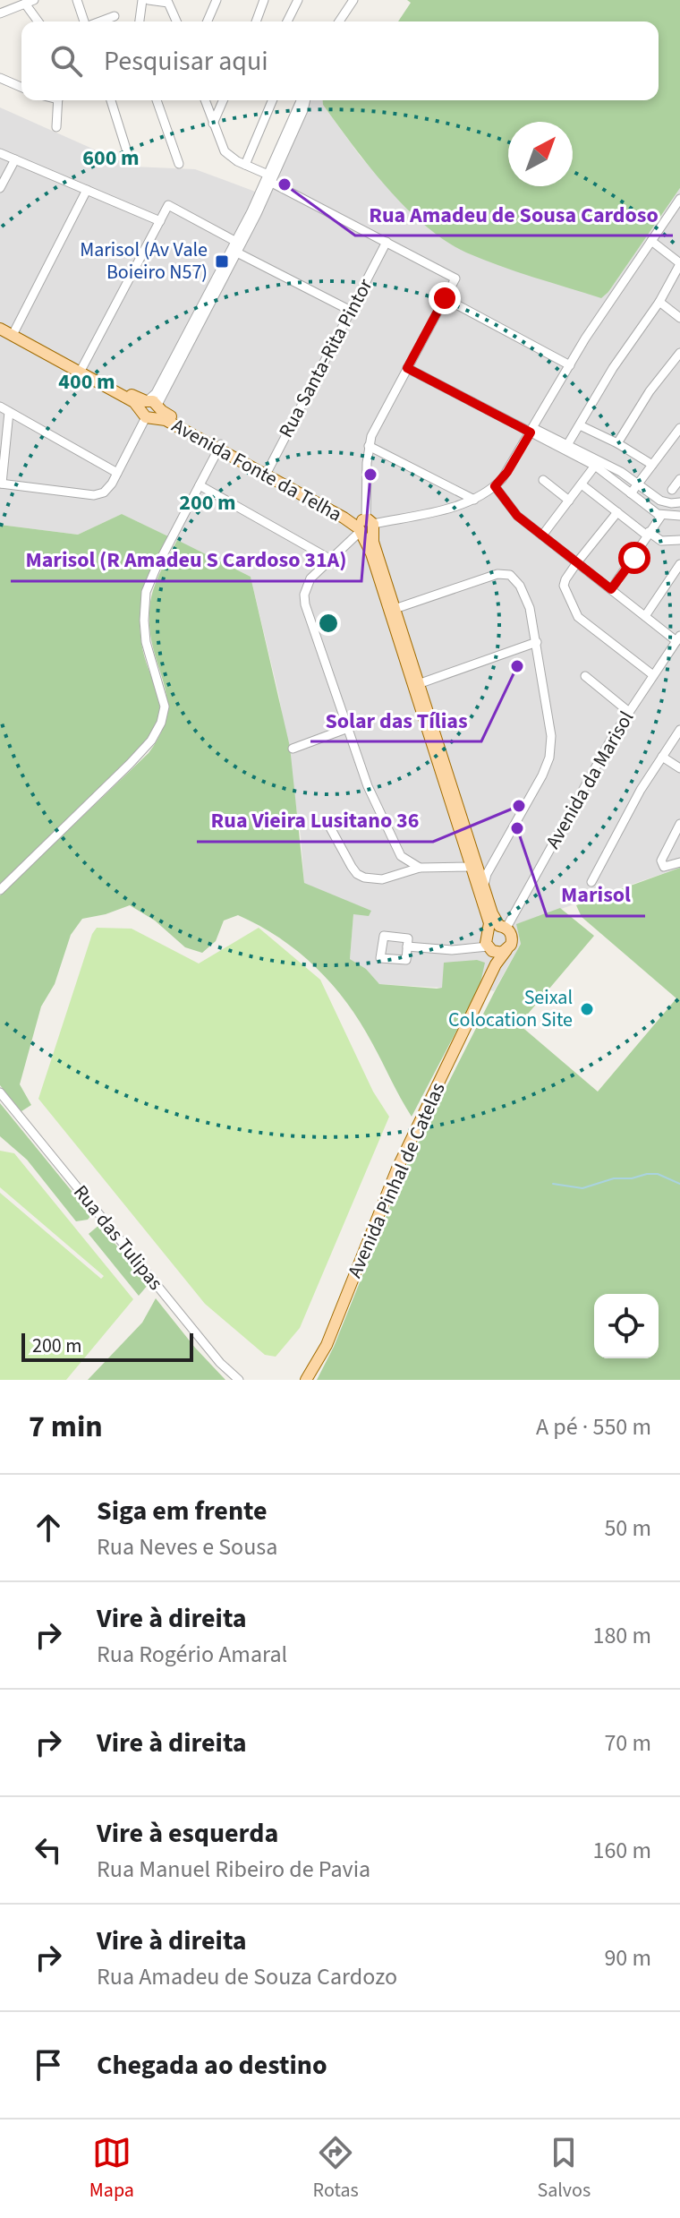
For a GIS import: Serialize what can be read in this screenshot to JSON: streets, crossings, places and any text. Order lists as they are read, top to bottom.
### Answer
{
  "streets": {
    "main road": ["Avenida Fonte da Telha", "Avenida Pinhal de Catelas"],
    "street": ["Rua Santa-Rita Pintor", "Avenida da Marisol", "Rua das Tulipas"]
  },
  "crossings": [
    ["Rua Santa-Rita Pintor", "Avenida Fonte da Telha"],
    ["Avenida da Marisol", "Avenida Pinhal de Catelas"]
  ],
  "places": {
    "other": [
      "Rua Amadeu de Sousa Cardoso",
      "Marisol (R Amadeu S Cardoso 31A)",
      "Solar das Tílias",
      "Rua Vieira Lusitano 36",
      "Marisol",
      "Seixal Colocation Site"
    ],
    "transit": ["Marisol (Av Vale Boieiro N57)"]
  },
  "scale_bar": "200 m",
  "north": "top right",
  "page": {
    "search": "Pesquisar aqui",
    "scale": "200 m",
    "heading": ["7 min", "A pé · 550 m"],
    "list": [
      ["Siga em frente", "Rua Neves e Sousa", "50 m"],
      ["Vire à direita", "Rua Rogério Amaral", "180 m"],
      ["Vire à direita", "70 m"],
      ["Vire à esquerda", "Rua Manuel Ribeiro de Pavia", "160 m"],
      ["Vire à direita", "Rua Amadeu de Souza Cardozo", "90 m"],
      "Chegada ao destino"
    ],
    "nav": ["Mapa", "Rotas", "Salvos"]
  },
  "rings": ["600 m", "400 m", "200 m"]
}
